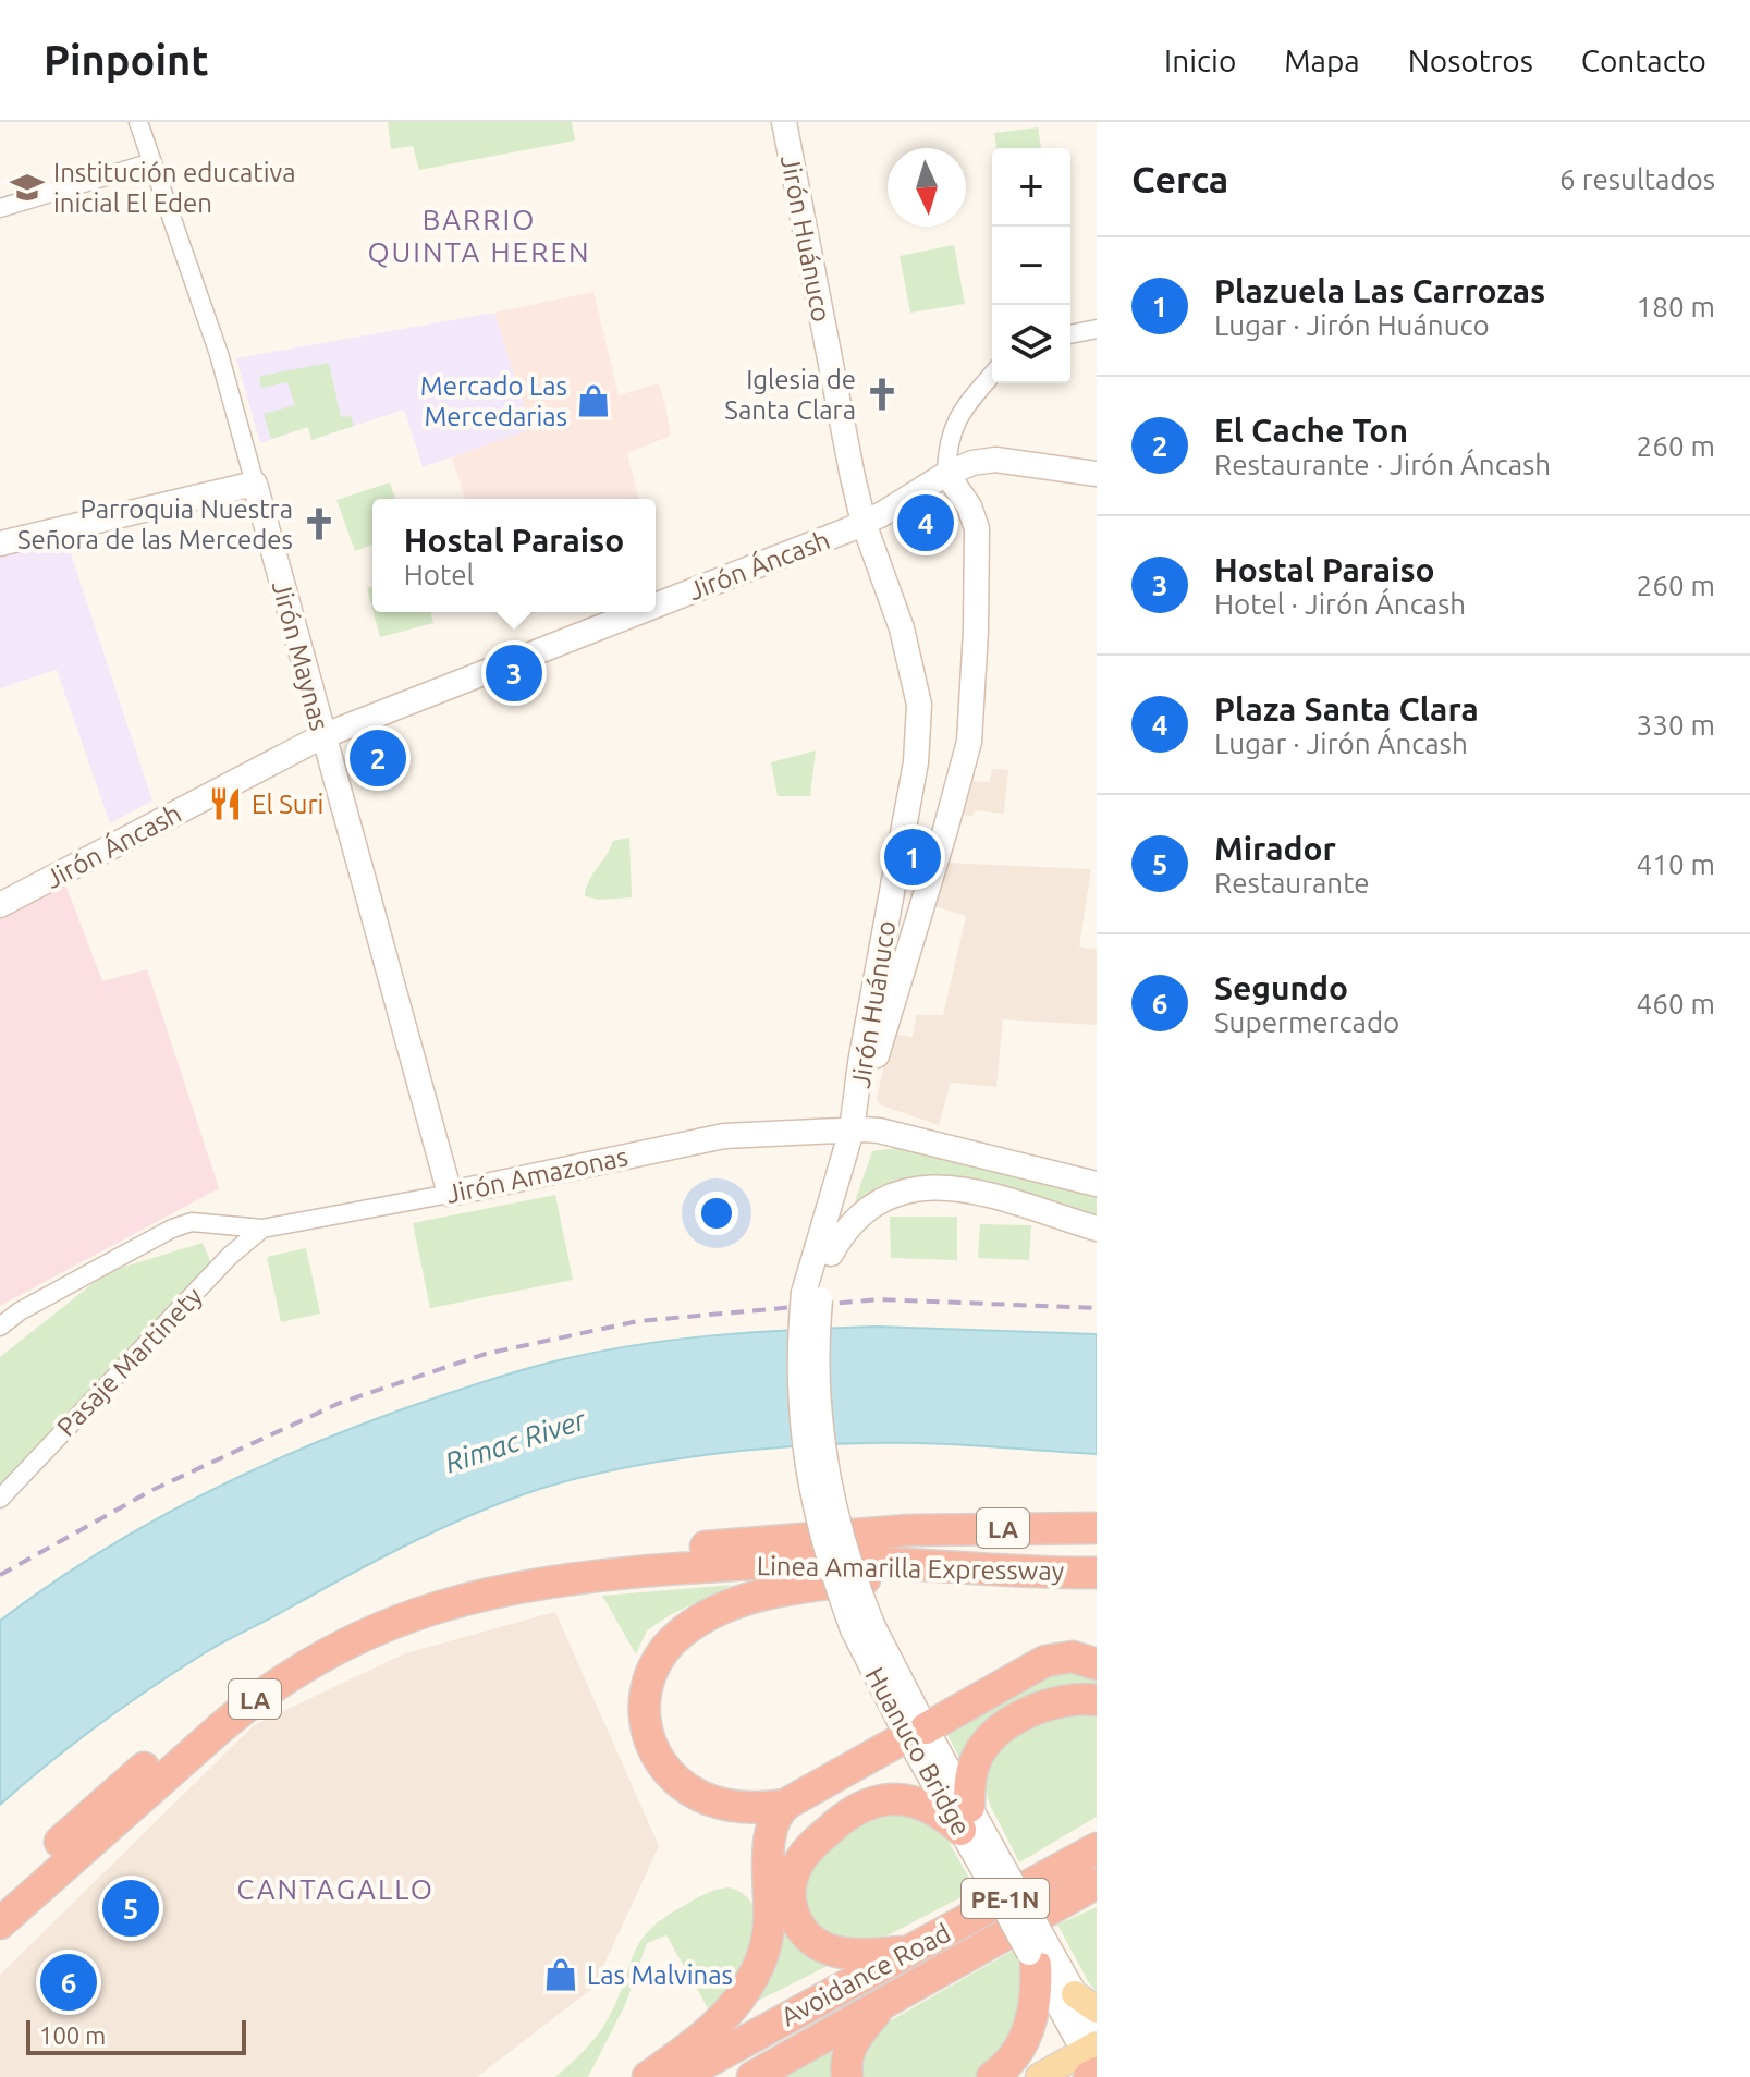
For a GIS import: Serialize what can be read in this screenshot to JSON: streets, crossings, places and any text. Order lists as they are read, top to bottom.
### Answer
{
  "streets": {
    "highway": [
      "LA",
      "Linea Amarilla Expressway",
      "PE-1N",
      "Avoidance Road"
    ],
    "street": [
      "Jirón Huánuco",
      "Jirón Áncash",
      "Jirón Maynas",
      "Jirón Amazonas",
      "Pasaje Martinety",
      "Huanuco Bridge"
    ]
  },
  "crossings": [
    ["Jirón Huánuco", "Jirón Áncash"],
    ["Jirón Huánuco", "Jirón Amazonas"],
    ["Jirón Huánuco", "Huanuco Bridge"],
    ["Jirón Áncash", "Jirón Maynas"],
    ["Jirón Maynas", "Jirón Amazonas"],
    ["Jirón Amazonas", "Pasaje Martinety"]
  ],
  "districts": ["BARRIO QUINTA HEREN", "CANTAGALLO"],
  "water": ["Rimac River"],
  "places": {
    "school or university": ["Institución educativa inicial El Eden"],
    "church": ["Iglesia de Santa Clara", "Parroquia Nuestra Señora de las Mercedes"],
    "shop": ["Mercado Las Mercedarias", "Las Malvinas"],
    "restaurant": ["El Suri"]
  },
  "scale_bar": "100 m",
  "north": "bottom",
  "page": {
    "header": "Pinpoint",
    "nav": [
      "Inicio",
      "Mapa",
      "Nosotros",
      "Contacto"
    ],
    "heading": ["Cerca", "6 resultados"],
    "map_buttons": ["+", "−"],
    "list": [
      {
        "mark": "1",
        "name": "Plazuela Las Carrozas",
        "note": "Lugar · Jirón Huánuco",
        "value": "180 m"
      },
      {
        "mark": "2",
        "name": "El Cache Ton",
        "note": "Restaurante · Jirón Áncash",
        "value": "260 m"
      },
      {
        "mark": "3",
        "name": "Hostal Paraiso",
        "note": "Hotel · Jirón Áncash",
        "value": "260 m"
      },
      {
        "mark": "4",
        "name": "Plaza Santa Clara",
        "note": "Lugar · Jirón Áncash",
        "value": "330 m"
      },
      {
        "mark": "5",
        "name": "Mirador",
        "note": "Restaurante",
        "value": "410 m"
      },
      {
        "mark": "6",
        "name": "Segundo",
        "note": "Supermercado",
        "value": "460 m"
      }
    ],
    "pins": [
      "4",
      "3",
      "2",
      "1",
      "5",
      "6"
    ],
    "popup": ["Hostal Paraiso", "Hotel"],
    "scale": "100 m"
  }
}
